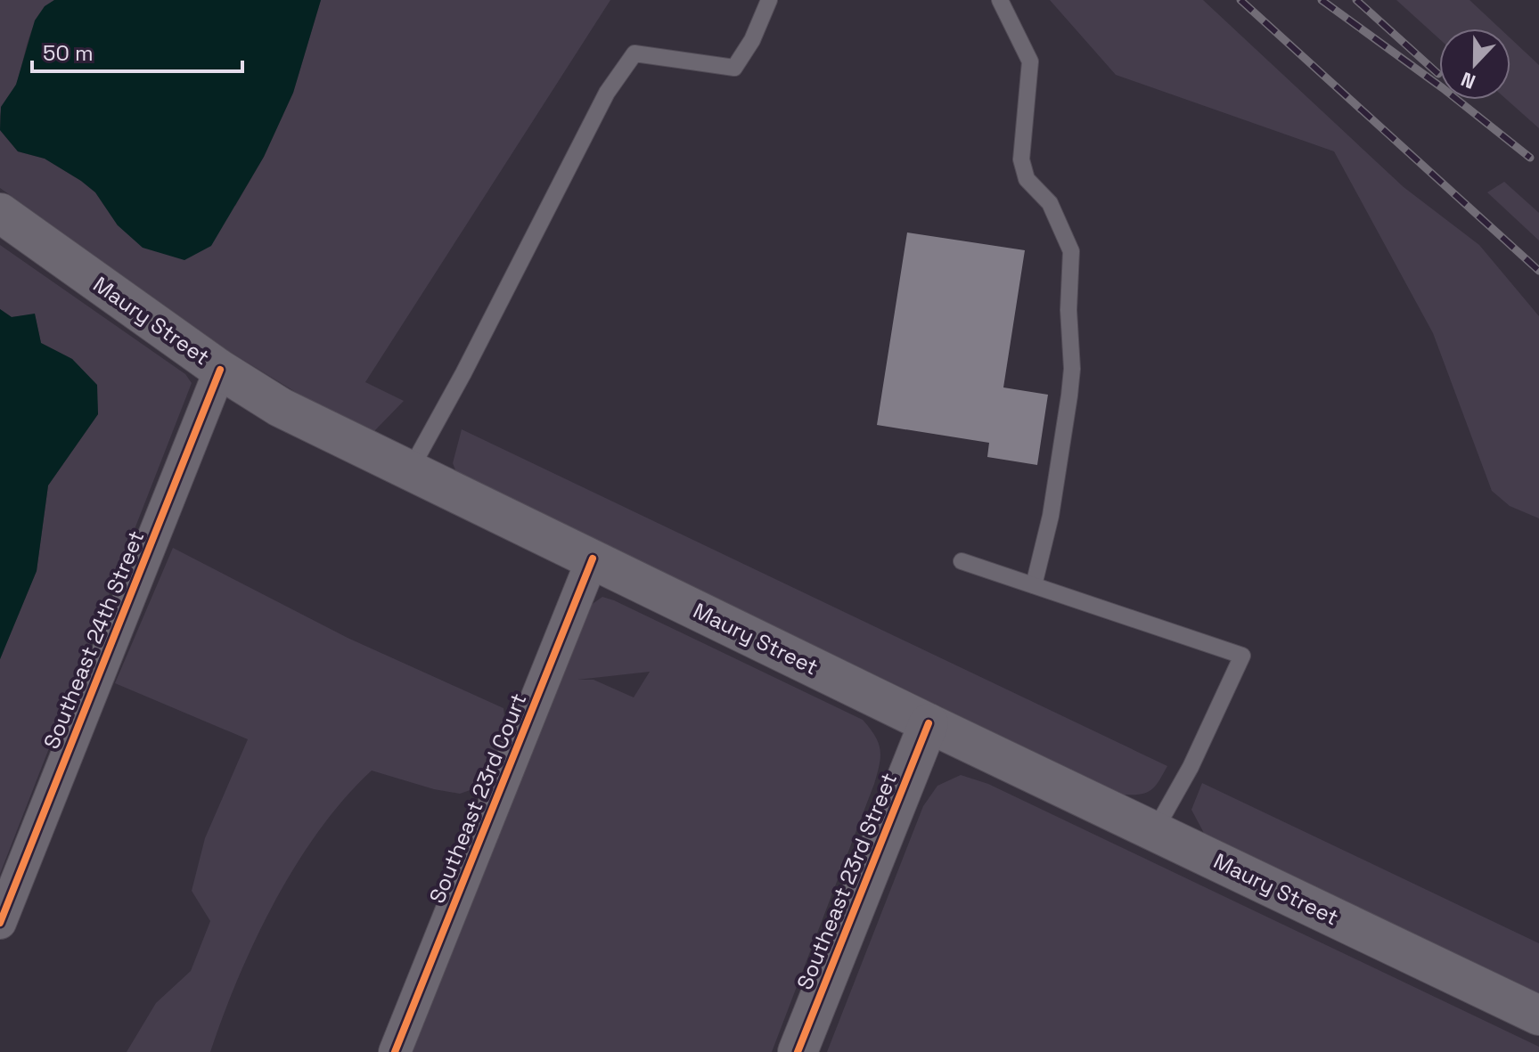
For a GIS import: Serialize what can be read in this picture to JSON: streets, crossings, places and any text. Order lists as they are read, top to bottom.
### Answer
{
  "streets": {
    "main road": ["Maury Street", "Southeast 23rd Street"],
    "street": ["Southeast 24th Street", "Southeast 23rd Court"]
  },
  "crossings": [
    ["Maury Street", "Southeast 24th Street"],
    ["Maury Street", "Southeast 23rd Court"],
    ["Maury Street", "Southeast 23rd Street"]
  ],
  "scale_bar": "50 m",
  "north": "bottom"
}
